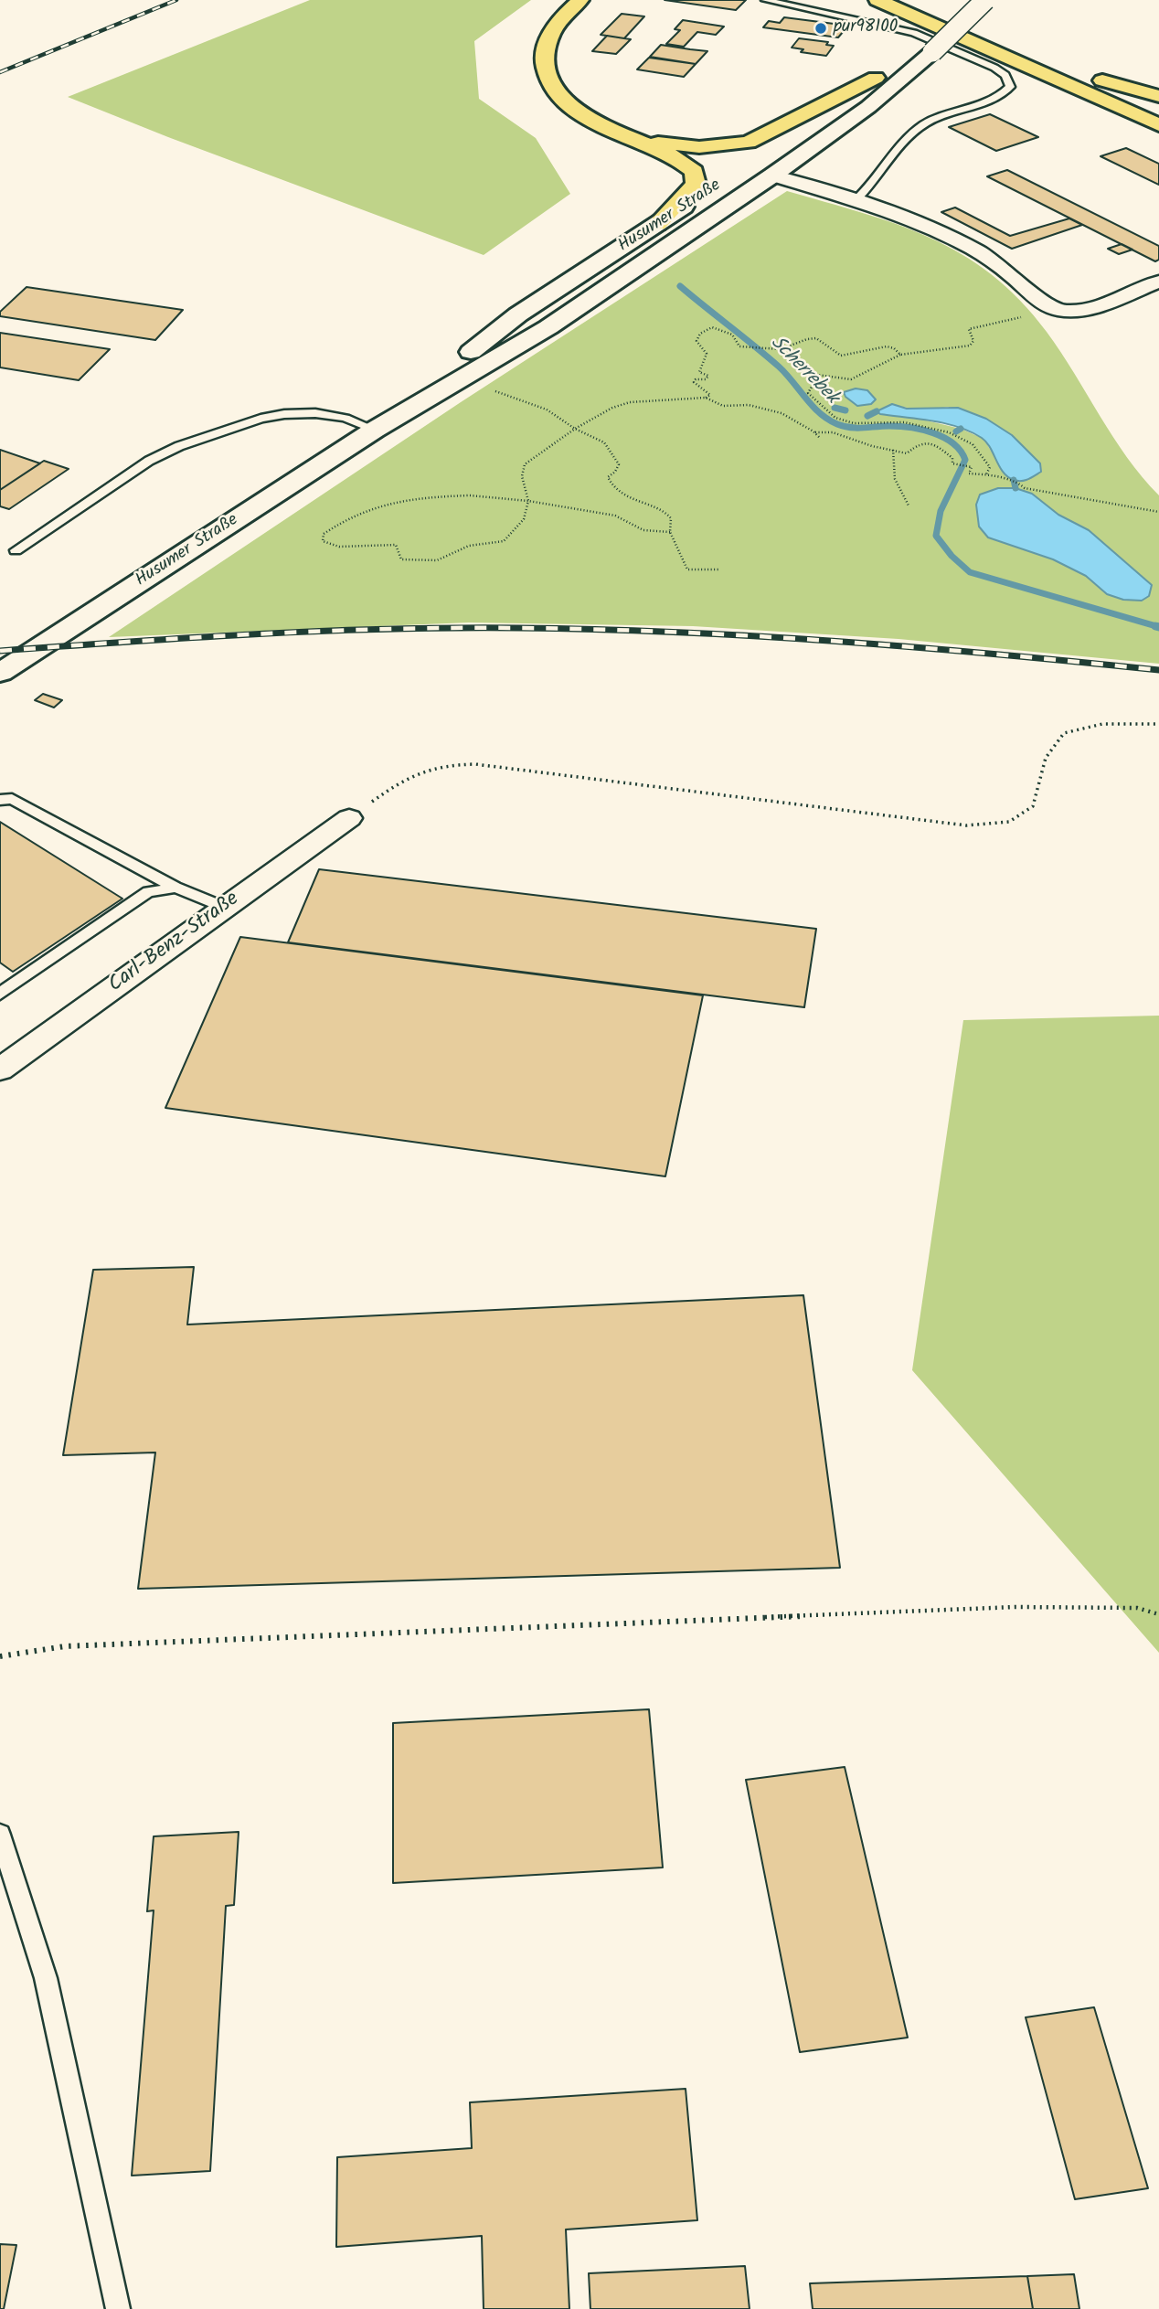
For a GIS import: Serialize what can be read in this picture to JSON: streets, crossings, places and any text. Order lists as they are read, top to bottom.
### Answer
{
  "streets": {
    "main road": ["Husumer Straße"],
    "street": ["Carl-Benz-Straße"]
  },
  "water": ["Scherrebek"],
  "places": ["pur98100"]
}
